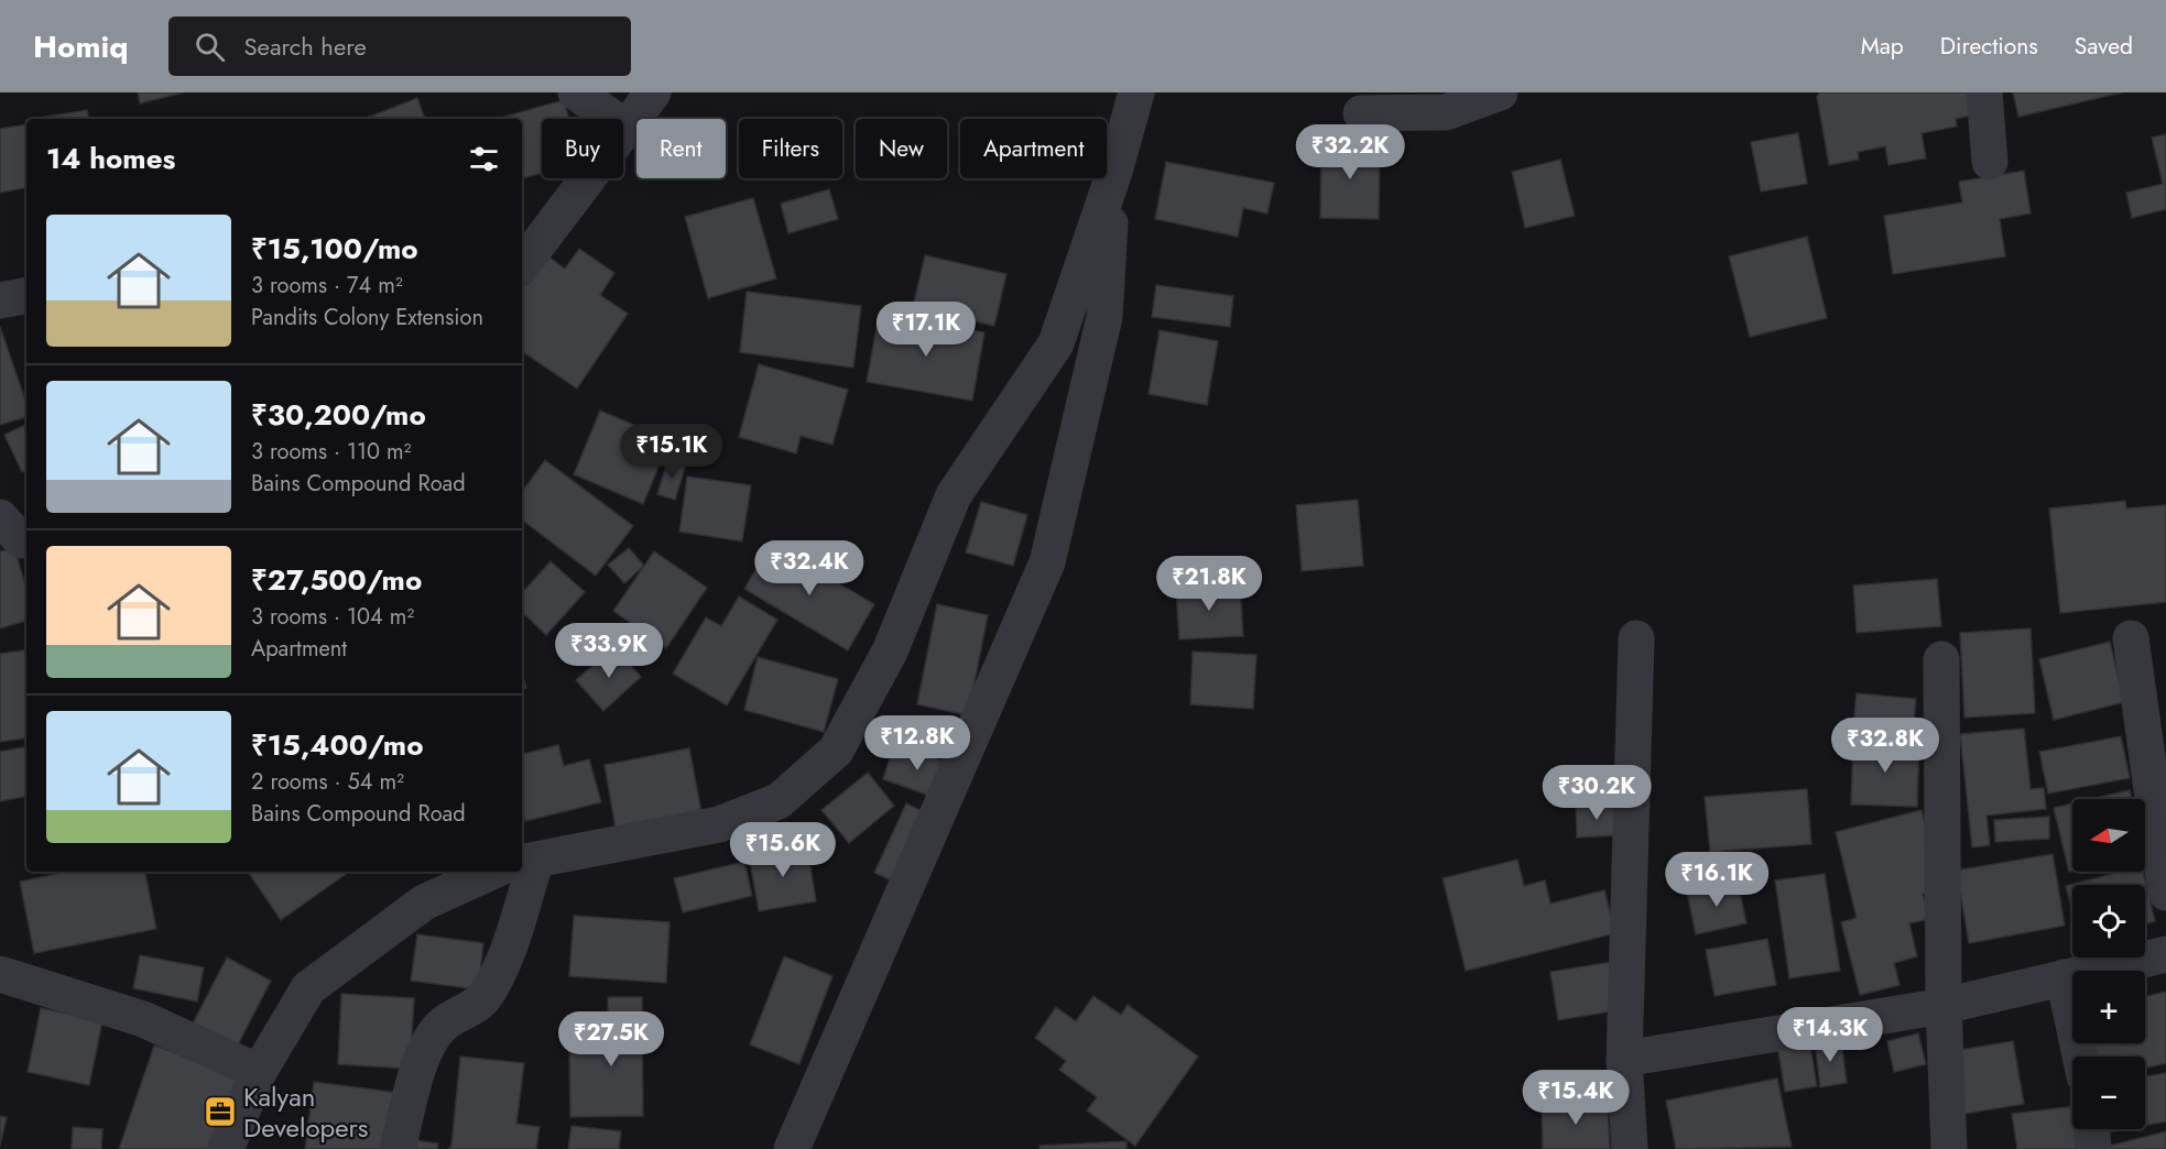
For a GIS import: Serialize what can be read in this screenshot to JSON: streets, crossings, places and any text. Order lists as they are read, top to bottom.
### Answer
{
  "places": {
    "office": ["Kalyan Developers"]
  },
  "north": "left",
  "page": {
    "header": "Homiq",
    "search": "Search here",
    "nav": ["Map", "Directions", "Saved"],
    "chip": [
      "Buy",
      "Rent",
      "Filters",
      "New",
      "Apartment"
    ],
    "heading": "14 homes",
    "price": [
      "₹32.2K",
      "₹17.1K",
      "₹15.1K",
      "₹32.4K",
      "₹21.8K",
      "₹33.9K",
      "₹12.8K",
      "₹32.8K",
      "₹30.2K",
      "₹15.6K",
      "₹16.1K",
      "₹14.3K",
      "₹27.5K",
      "₹15.4K"
    ],
    "list": [
      {
        "name": "₹15,100/mo",
        "note": "3 rooms · 74 m² · Pandits Colony Extension"
      },
      {
        "name": "₹30,200/mo",
        "note": "3 rooms · 110 m² · Bains Compound Road"
      },
      {
        "name": "₹27,500/mo",
        "note": "3 rooms · 104 m² · Apartment"
      },
      {
        "name": "₹15,400/mo",
        "note": "2 rooms · 54 m² · Bains Compound Road"
      }
    ],
    "map_buttons": ["+", "−"]
  }
}
